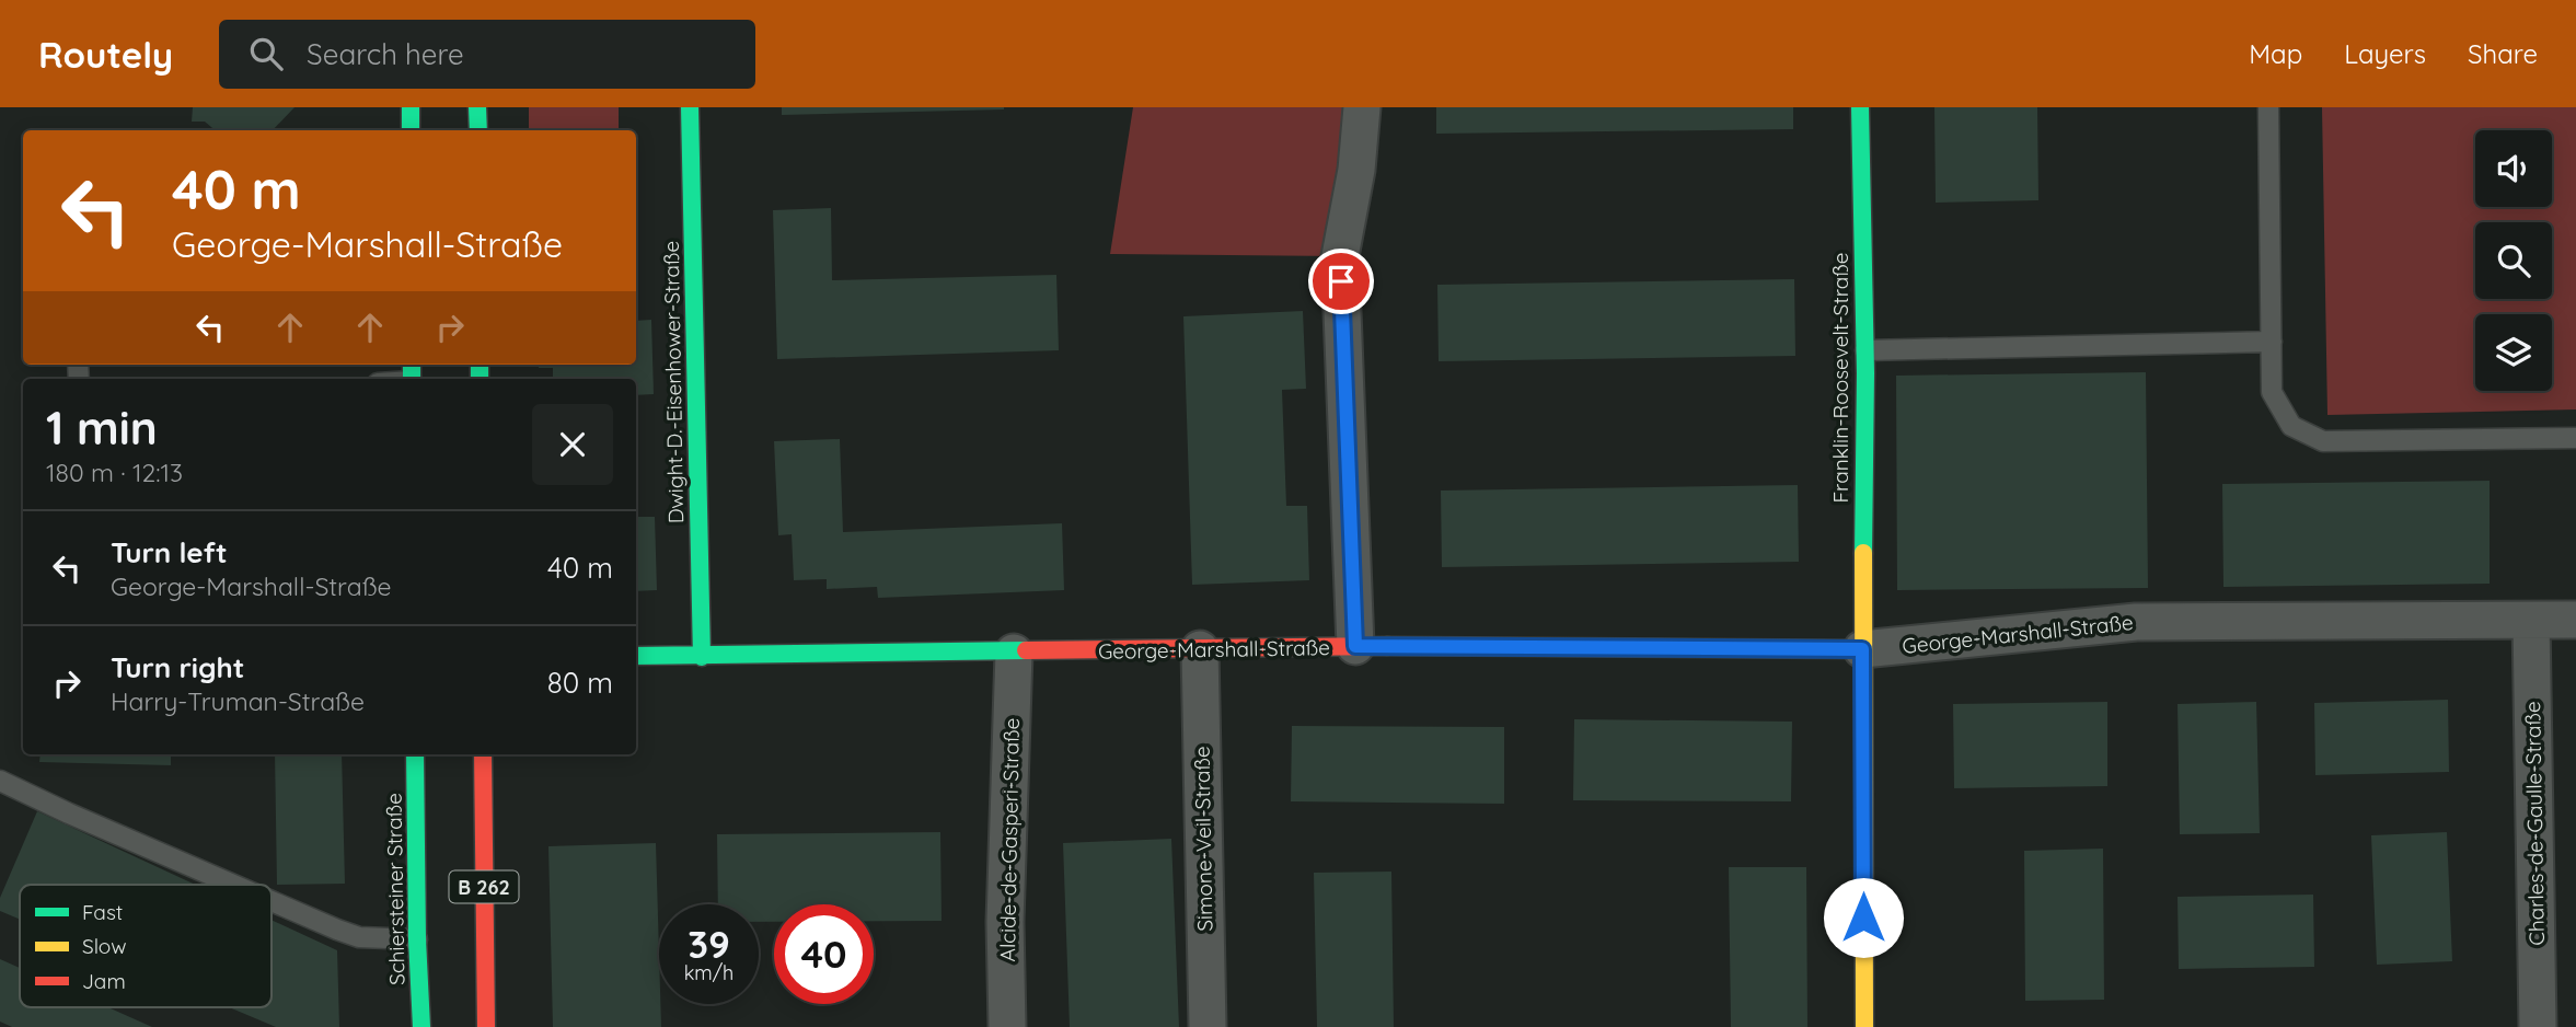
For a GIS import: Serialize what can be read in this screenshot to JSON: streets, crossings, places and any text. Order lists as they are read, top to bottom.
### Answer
{
  "streets": {
    "street": [
      "Franklin-Roosevelt-Straße",
      "Dwight-D.-Eisenhower-Straße",
      "George-Marshall-Straße",
      "Charles-de-Gaulle-Straße",
      "Simone-Veil-Straße",
      "Alcide-de-Gasperi-Straße",
      "B 262",
      "Schiersteiner Straße"
    ]
  },
  "crossings": [
    ["Franklin-Roosevelt-Straße", "George-Marshall-Straße"],
    ["Dwight-D.-Eisenhower-Straße", "George-Marshall-Straße"],
    ["George-Marshall-Straße", "Charles-de-Gaulle-Straße"],
    ["George-Marshall-Straße", "Simone-Veil-Straße"],
    ["George-Marshall-Straße", "Alcide-de-Gasperi-Straße"]
  ],
  "legend": ["Fast", "Slow", "Jam"],
  "page": {
    "header": "Routely",
    "search": "Search here",
    "nav": ["Map", "Layers", "Share"],
    "turn": ["40 m", "George-Marshall-Straße"],
    "heading": ["1 min", "180 m · 12:13"],
    "list": [
      {
        "name": "Turn left",
        "note": "George-Marshall-Straße",
        "value": "40 m"
      },
      {
        "name": "Turn right",
        "note": "Harry-Truman-Straße",
        "value": "80 m"
      }
    ],
    "speed": "39 km/h",
    "limit": "40"
  }
}
